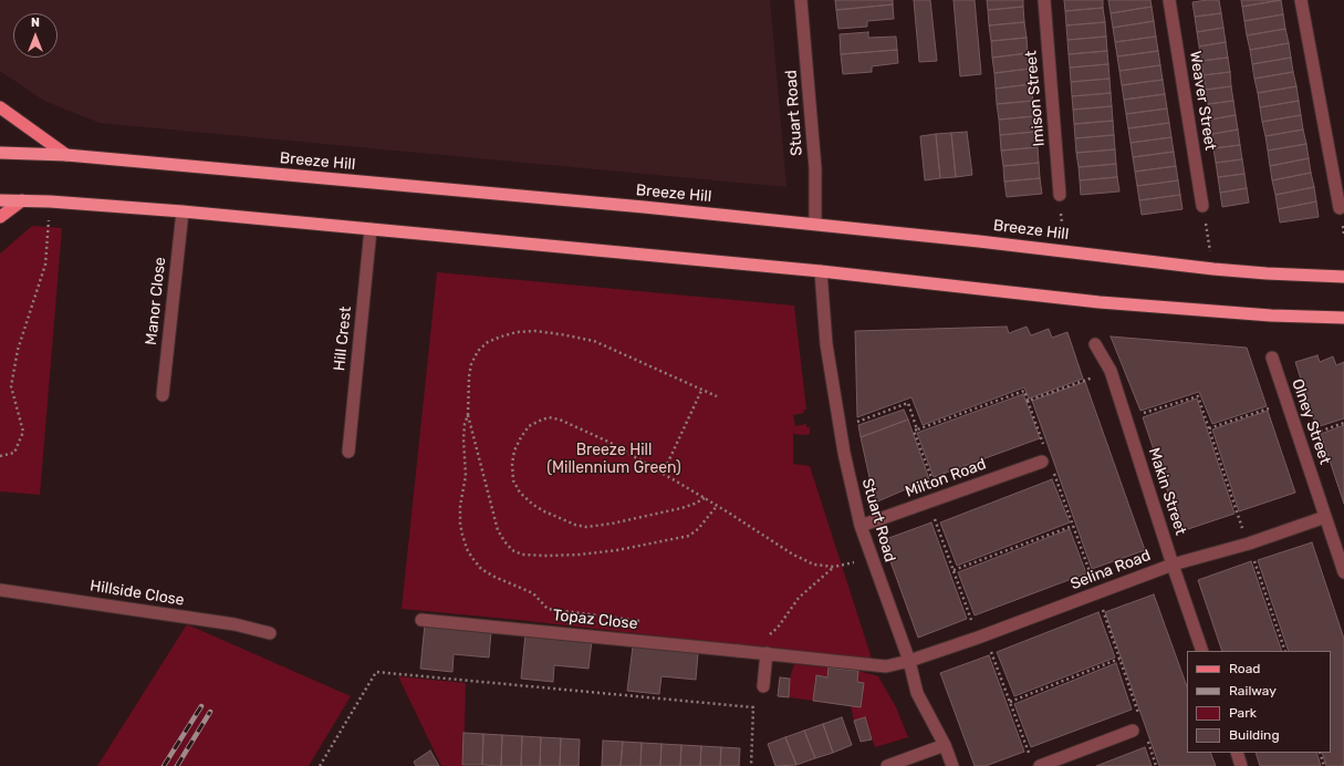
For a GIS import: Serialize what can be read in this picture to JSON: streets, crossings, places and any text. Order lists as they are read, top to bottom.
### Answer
{
  "streets": {
    "highway": ["Breeze Hill"],
    "street": [
      "Imison Street",
      "Weaver Street",
      "Stuart Road",
      "Manor Close",
      "Hill Crest",
      "Olney Street",
      "Milton Road",
      "Makin Street",
      "Selina Road",
      "Hillside Close",
      "Topaz Close"
    ]
  },
  "crossings": [
    ["Stuart Road", "Breeze Hill"],
    ["Stuart Road", "Milton Road"],
    ["Stuart Road", "Selina Road"],
    ["Stuart Road", "Topaz Close"],
    ["Olney Street", "Selina Road"],
    ["Makin Street", "Selina Road"],
    ["Selina Road", "Topaz Close"]
  ],
  "parks": ["Breeze Hill (Millennium Green)"],
  "legend": [
    "Road",
    "Railway",
    "Park",
    "Building"
  ],
  "north": "top"
}
